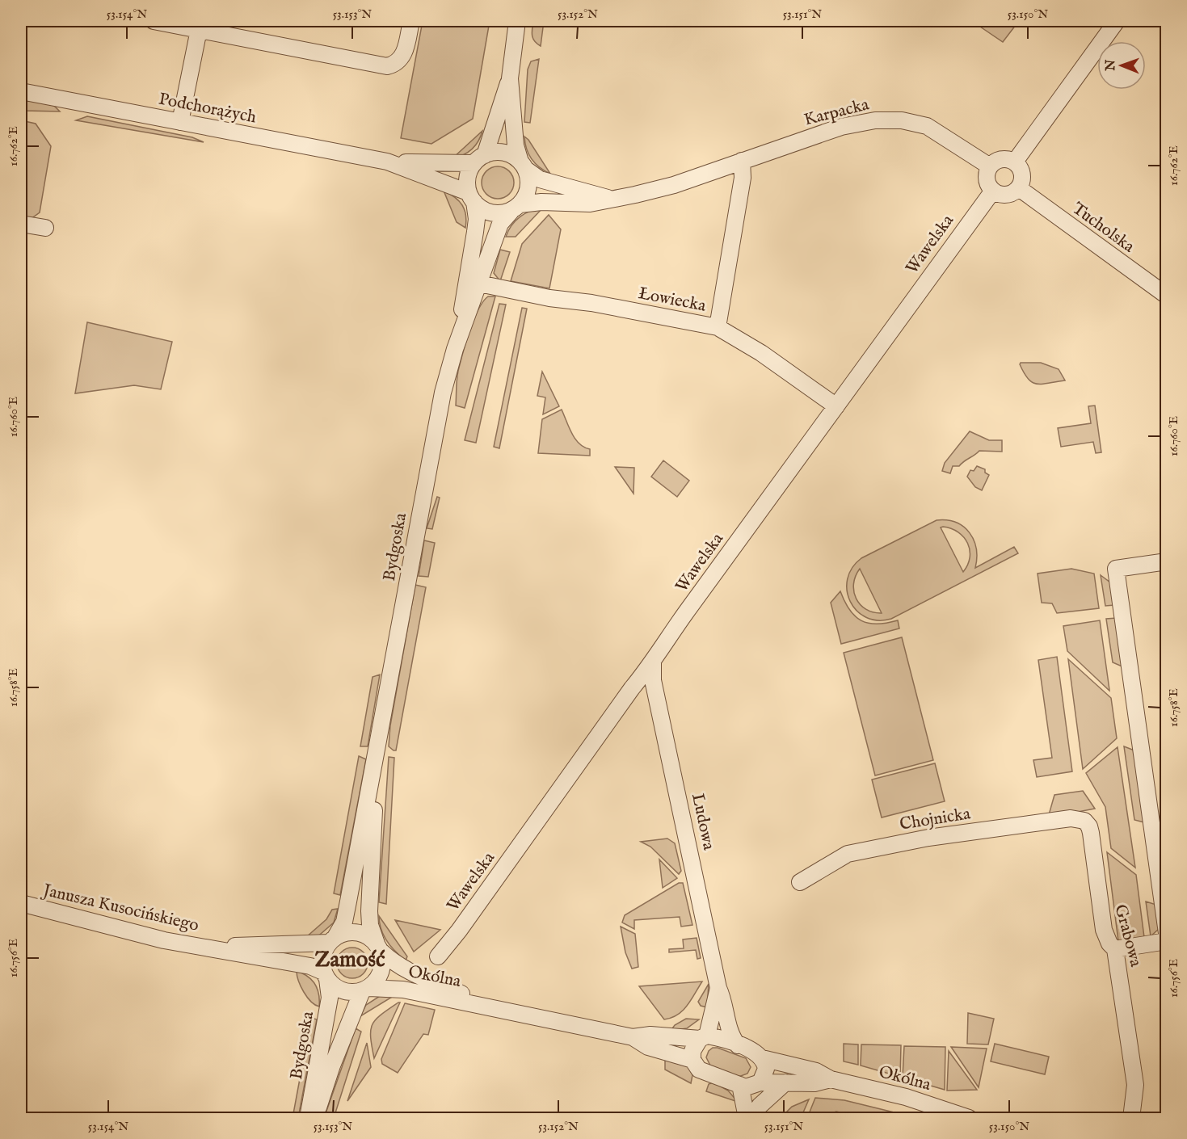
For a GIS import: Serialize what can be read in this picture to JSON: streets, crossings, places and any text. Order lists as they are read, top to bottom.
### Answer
{
  "streets": {
    "street": [
      "Podchorążych",
      "Karpacka",
      "Tucholska",
      "Wawelska",
      "Łowiecka",
      "Bydgoska",
      "Chojnicka",
      "Ludowa",
      "Janusza Kusocińskiego",
      "Grabowa",
      "Okólna"
    ]
  },
  "crossings": [
    ["Podchorążych", "Karpacka"],
    ["Podchorążych", "Bydgoska"],
    ["Karpacka", "Tucholska"],
    ["Karpacka", "Wawelska"],
    ["Karpacka", "Bydgoska"],
    ["Tucholska", "Wawelska"],
    ["Wawelska", "Łowiecka"],
    ["Wawelska", "Ludowa"],
    ["Łowiecka", "Bydgoska"],
    ["Bydgoska", "Janusza Kusocińskiego"],
    ["Bydgoska", "Okólna"],
    ["Chojnicka", "Grabowa"],
    ["Ludowa", "Okólna"],
    ["Janusza Kusocińskiego", "Okólna"]
  ],
  "districts": ["Zamość"],
  "north": "left",
  "coordinates": [
    "53.154°N",
    "53.153°N",
    "53.152°N",
    "53.151°N",
    "53.150°N",
    "16.762°E",
    "16.760°E",
    "16.758°E",
    "16.756°E"
  ]
}
